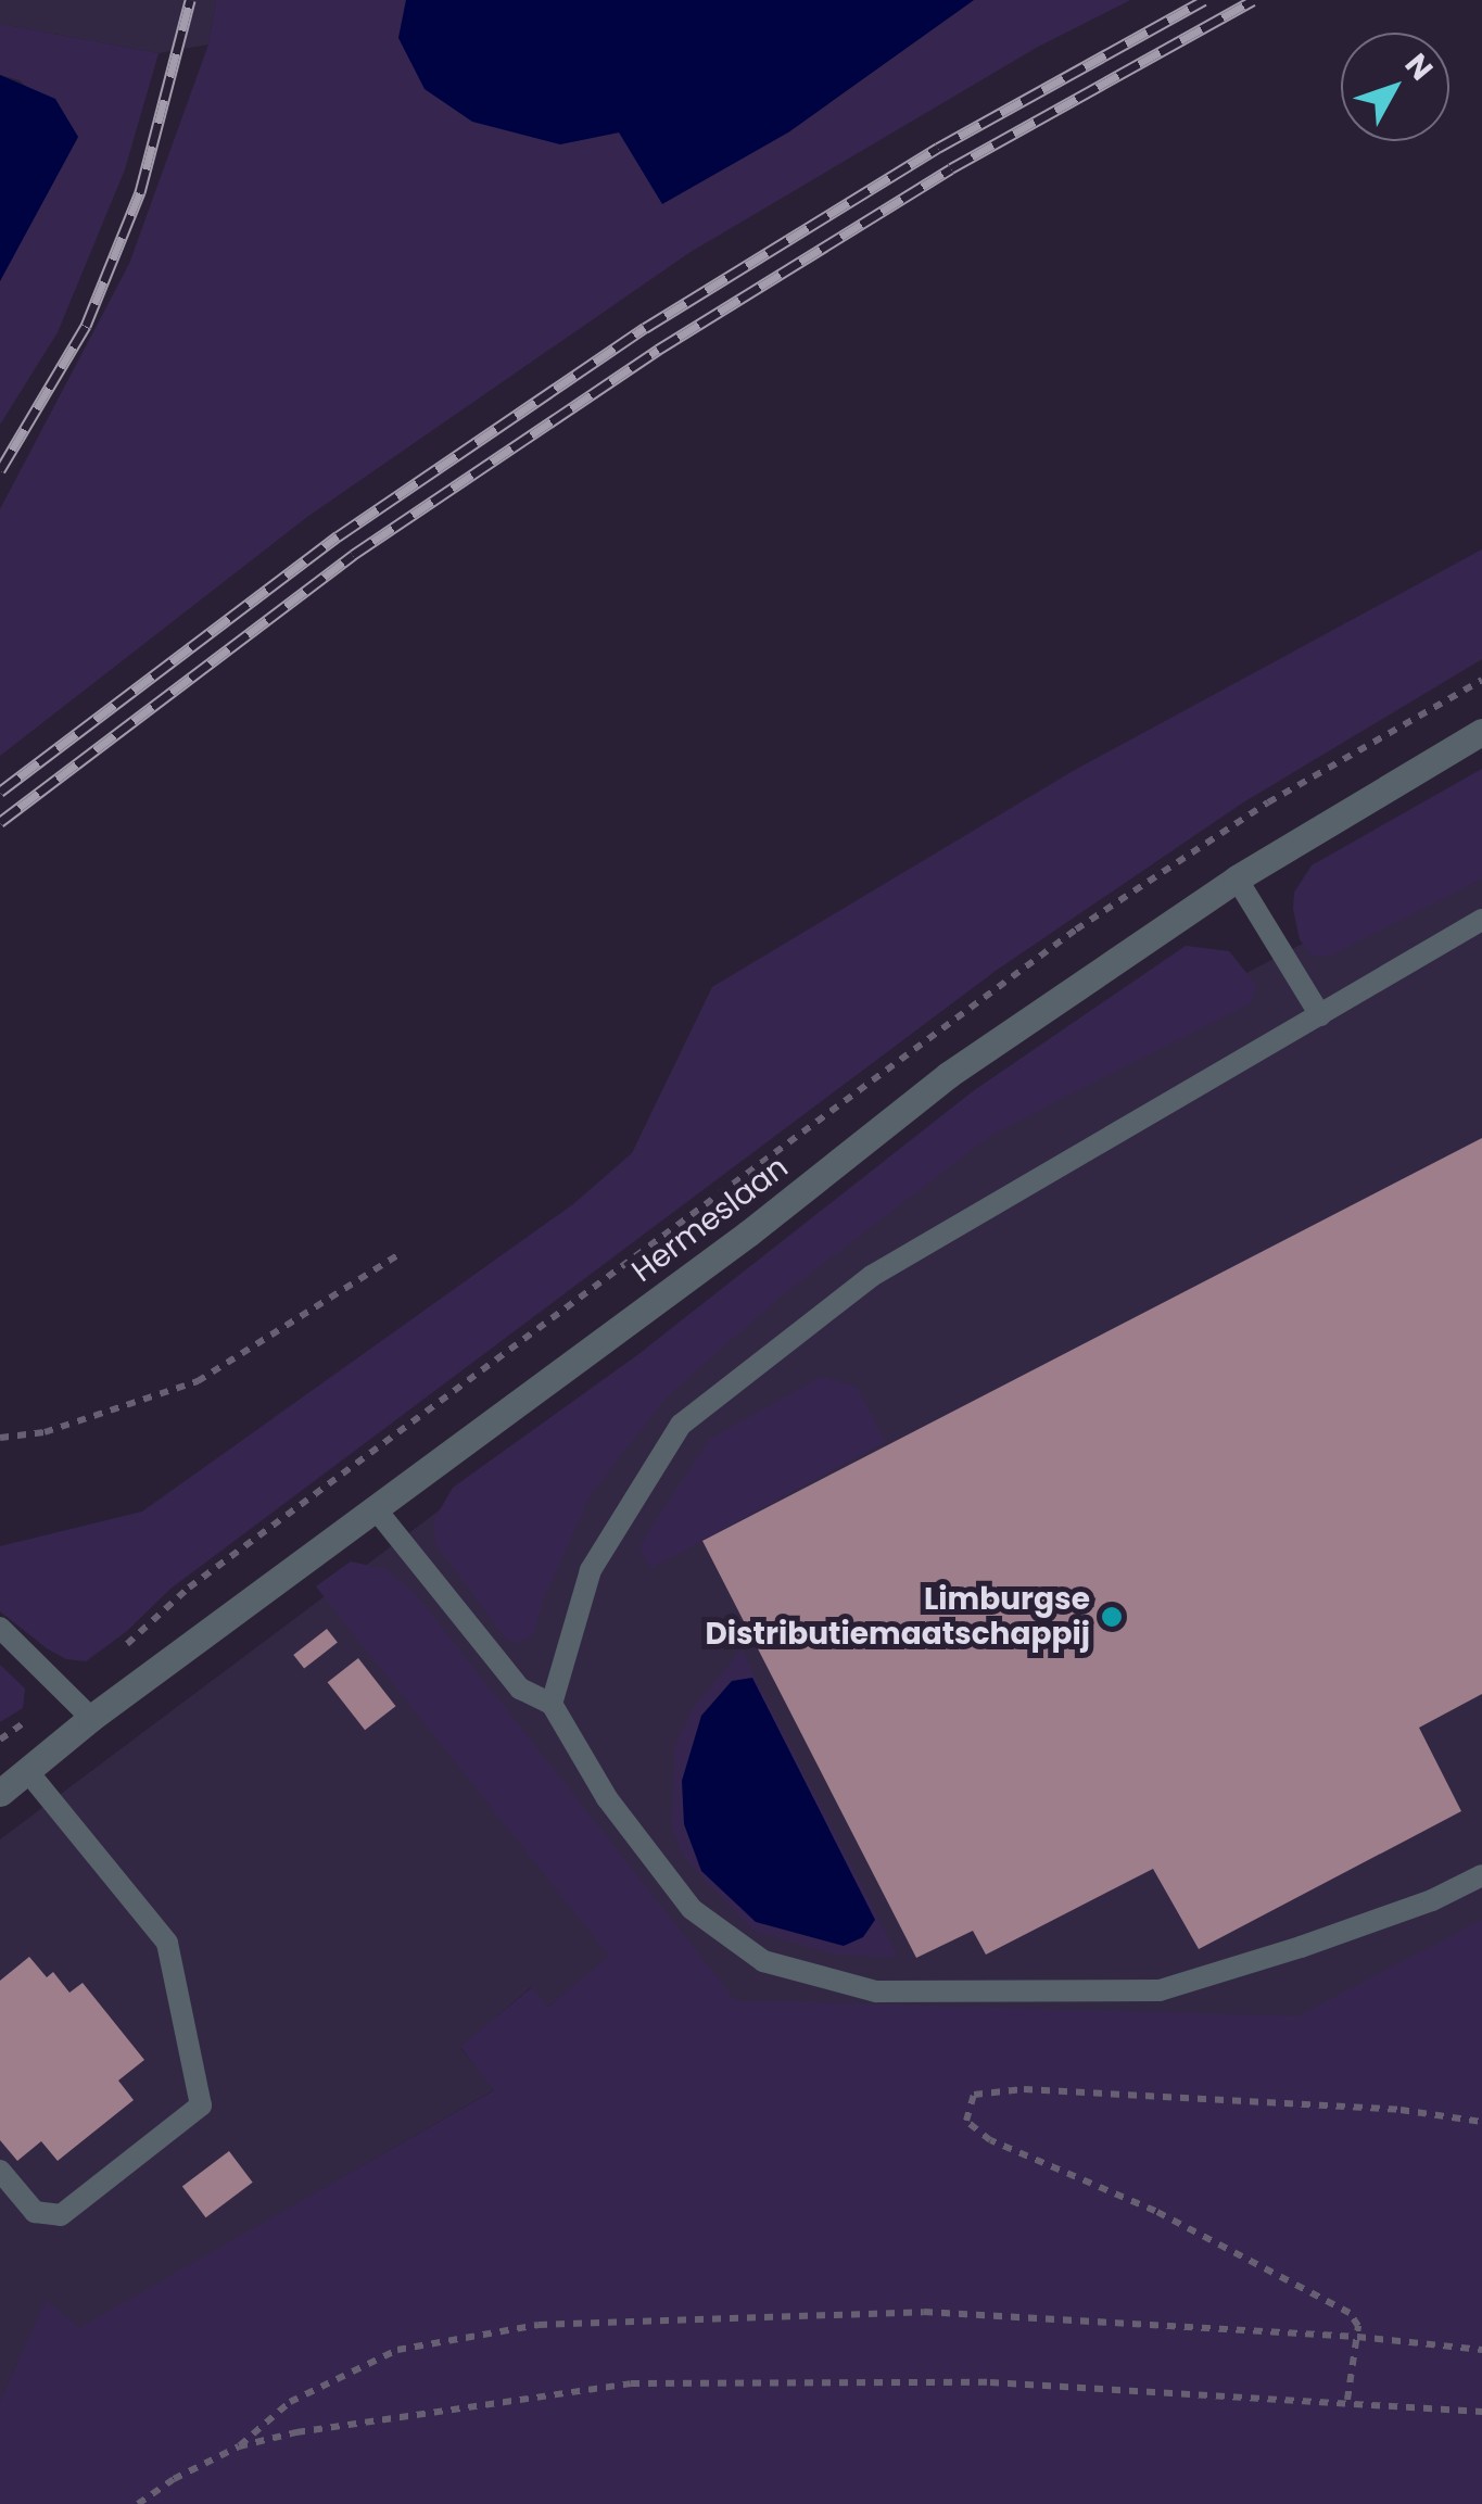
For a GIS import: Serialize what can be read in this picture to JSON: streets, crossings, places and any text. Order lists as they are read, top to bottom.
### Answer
{
  "streets": {
    "street": ["Hermeslaan"]
  },
  "places": ["Limburgse Distributiemaatschappij"],
  "north": "top right"
}
